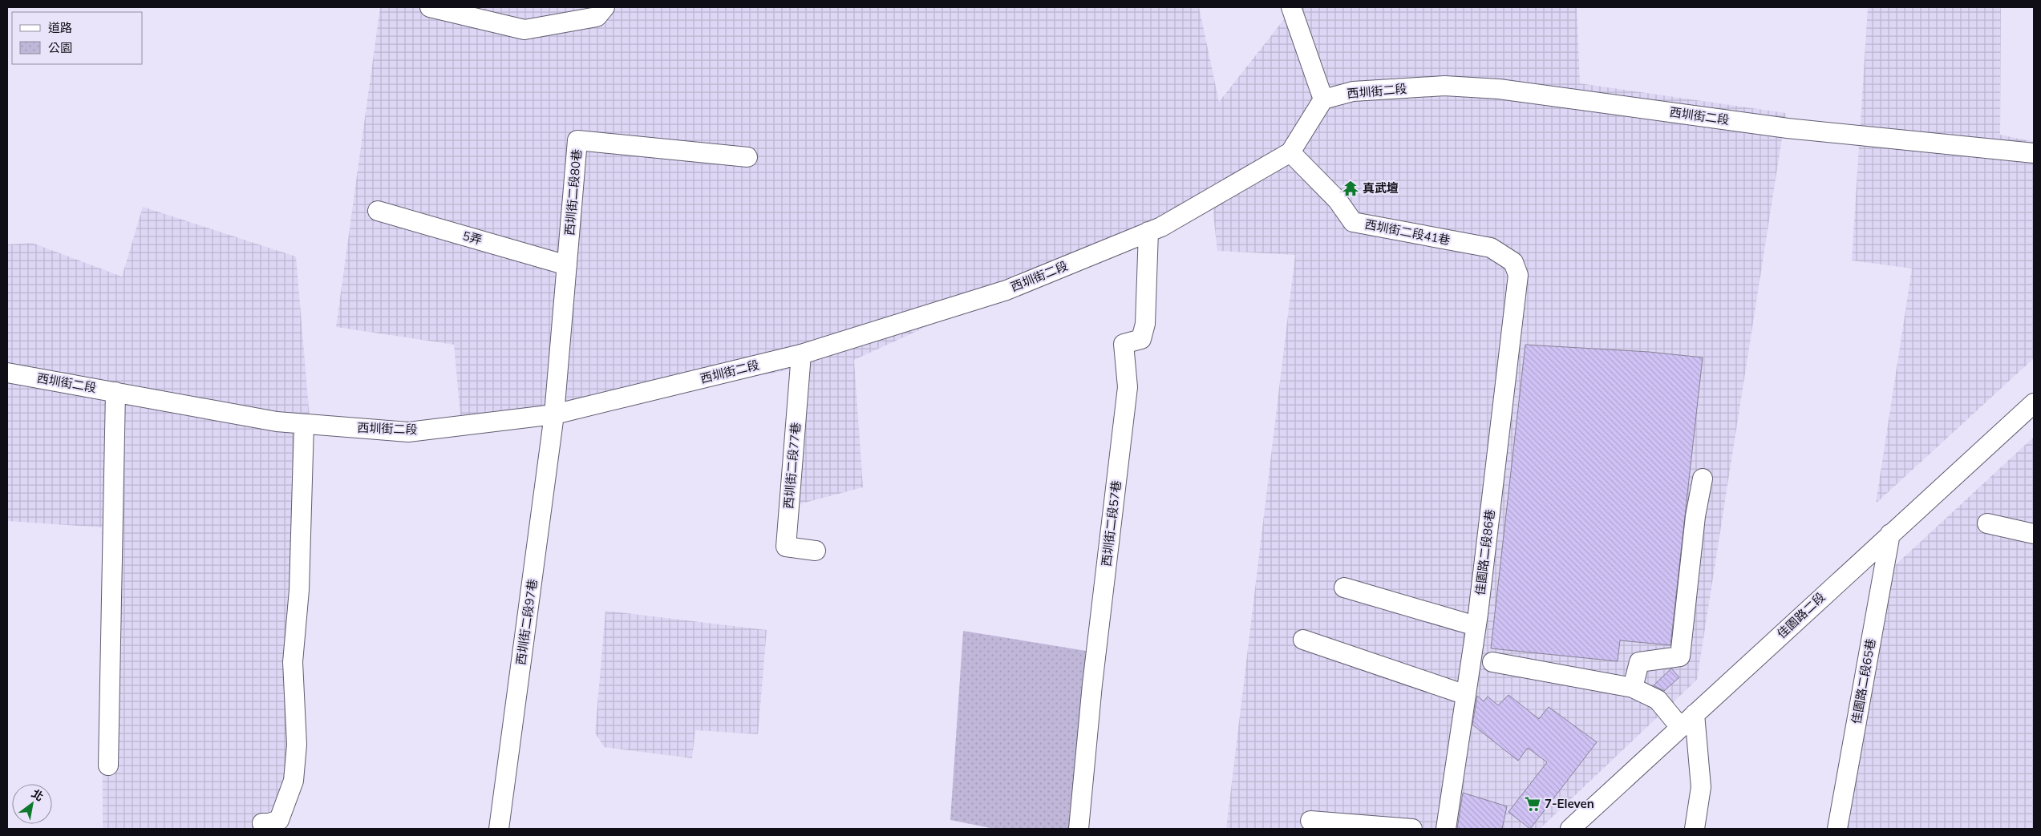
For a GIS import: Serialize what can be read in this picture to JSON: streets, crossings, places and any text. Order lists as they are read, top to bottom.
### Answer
{
  "streets": {
    "street": [
      "西圳街二段",
      "西圳街二段80巷",
      "西圳街二段41巷",
      "5弄",
      "西圳街二段77巷",
      "西圳街二段57巷",
      "佳園路二段86巷",
      "佳園路二段",
      "西圳街二段97巷",
      "佳園路二段65巷"
    ]
  },
  "crossings": [
    ["西圳街二段", "西圳街二段80巷"],
    ["西圳街二段", "西圳街二段41巷"],
    ["西圳街二段", "西圳街二段77巷"],
    ["西圳街二段", "西圳街二段57巷"],
    ["西圳街二段", "西圳街二段97巷"],
    ["西圳街二段80巷", "5弄"],
    ["西圳街二段80巷", "西圳街二段97巷"],
    ["西圳街二段41巷", "佳園路二段86巷"],
    ["佳園路二段", "佳園路二段65巷"]
  ],
  "places": {
    "temple": ["真武壇"],
    "supermarket": ["7-Eleven"]
  },
  "legend": ["道路", "公園"],
  "north": "top right"
}
